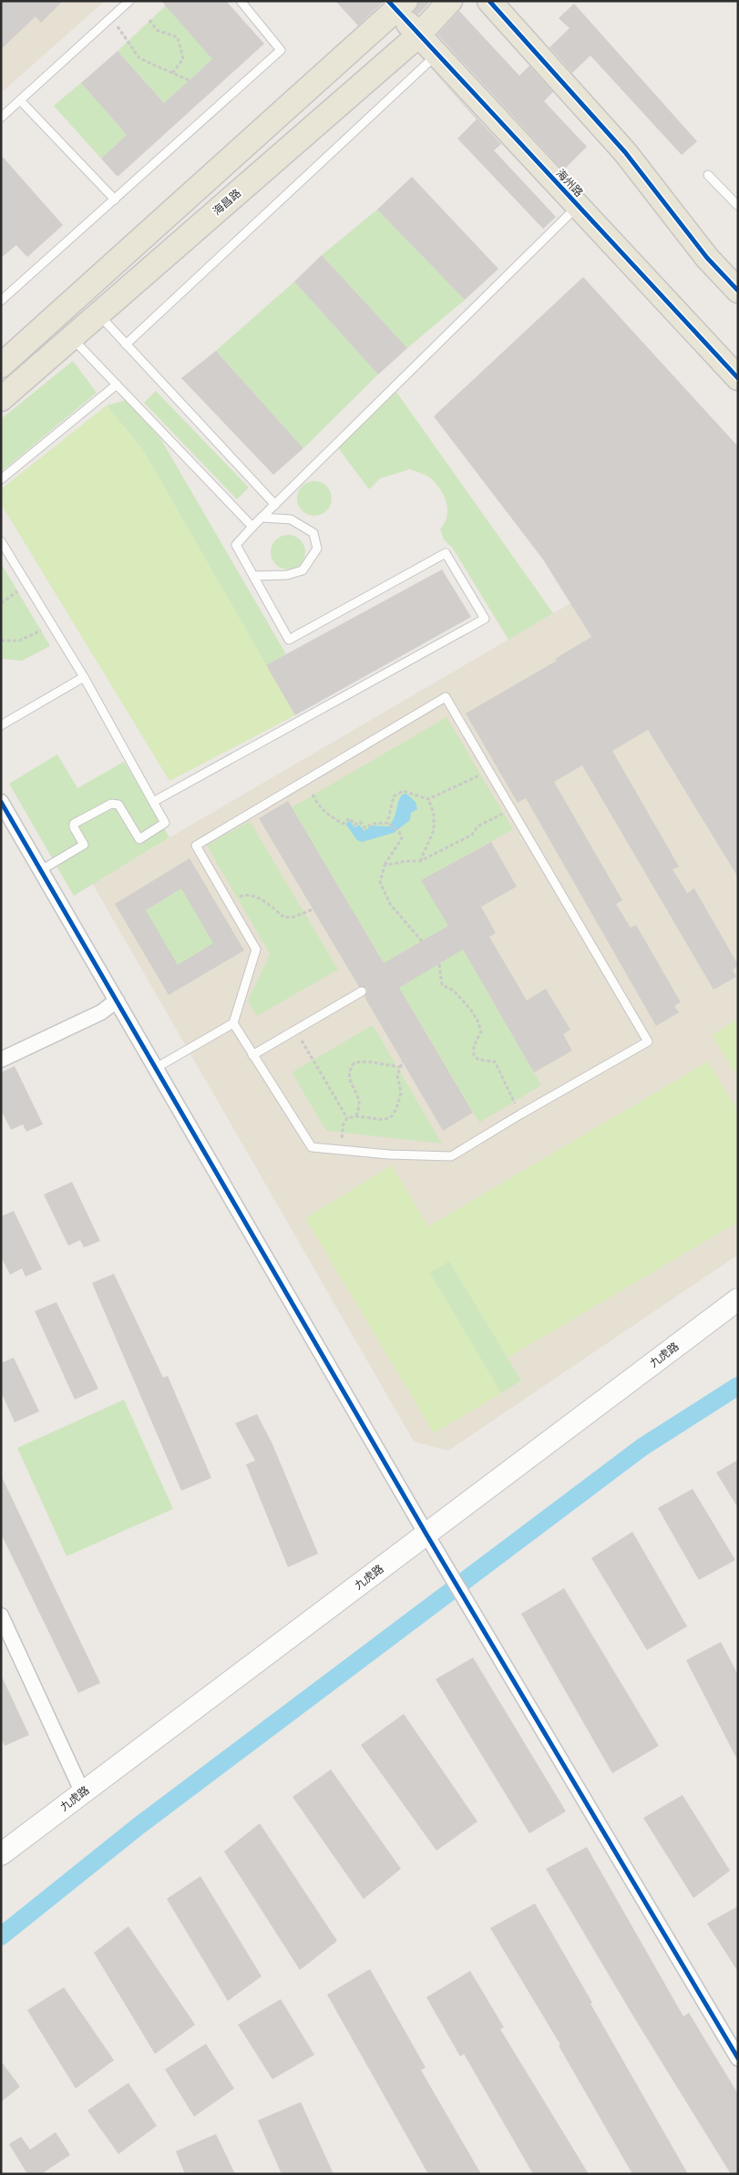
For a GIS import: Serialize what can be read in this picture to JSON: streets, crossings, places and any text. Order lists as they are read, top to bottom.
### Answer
{
  "streets": {
    "main road": ["海州路", "海昌路"],
    "street": ["九虎路"]
  },
  "crossings": [
    ["海州路", "海昌路"]
  ]
}
